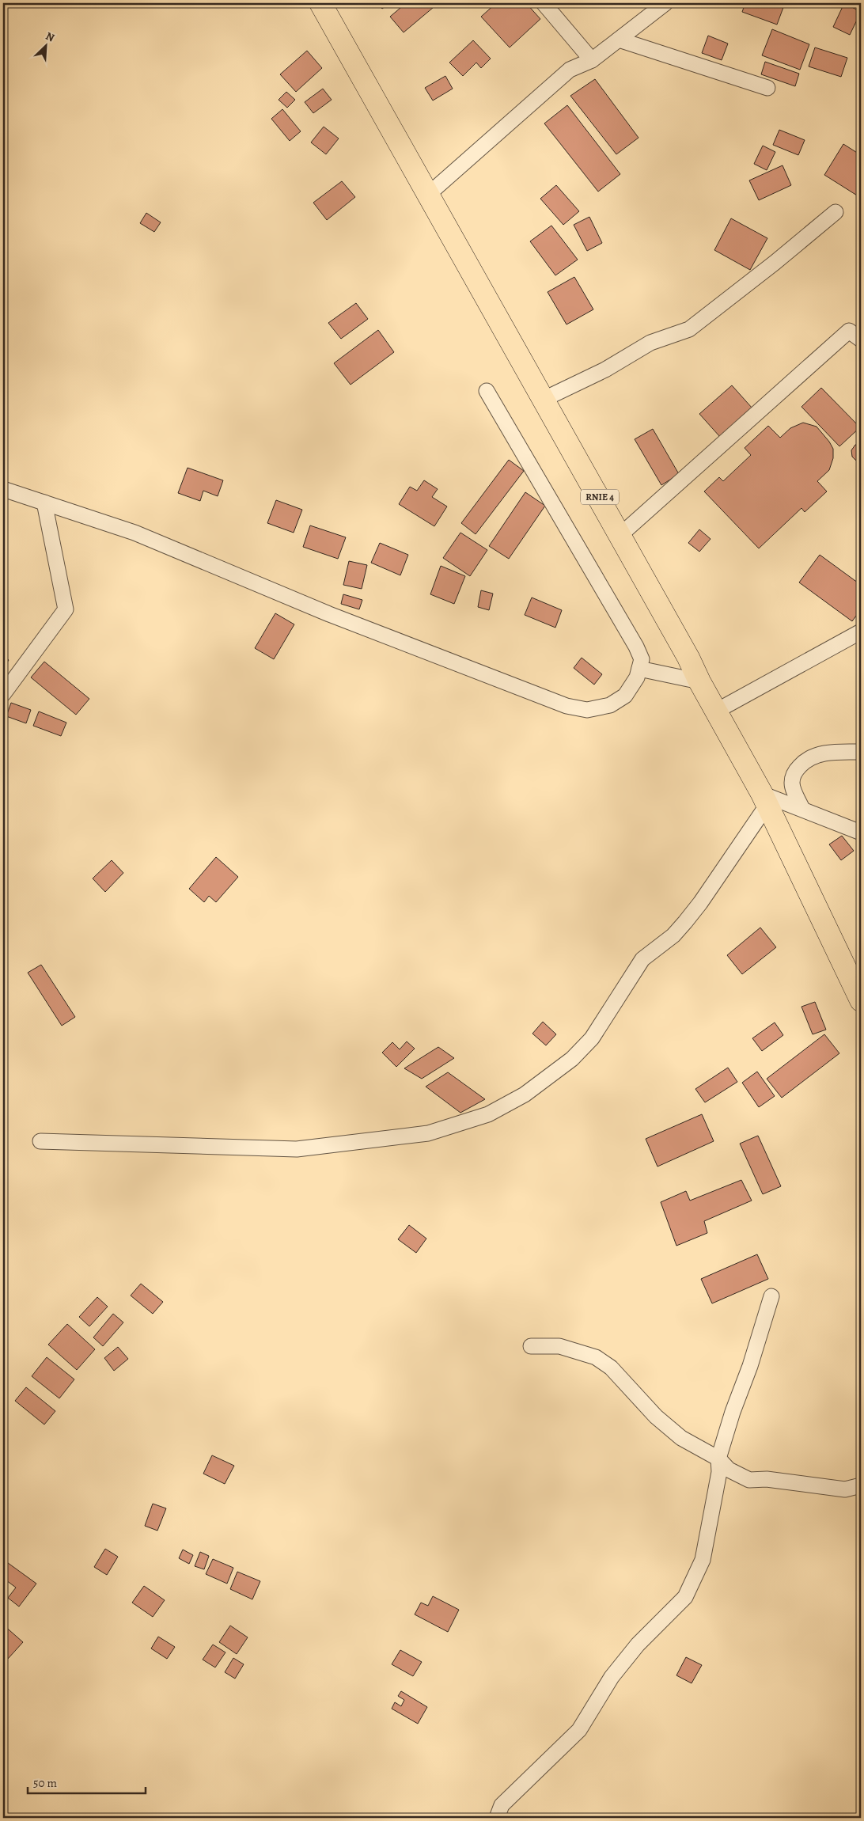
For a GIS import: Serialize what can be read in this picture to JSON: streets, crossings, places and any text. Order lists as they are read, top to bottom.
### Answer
{
  "streets": {
    "main road": ["RNIE 4"]
  },
  "scale_bar": "50 m",
  "north": "top right"
}
